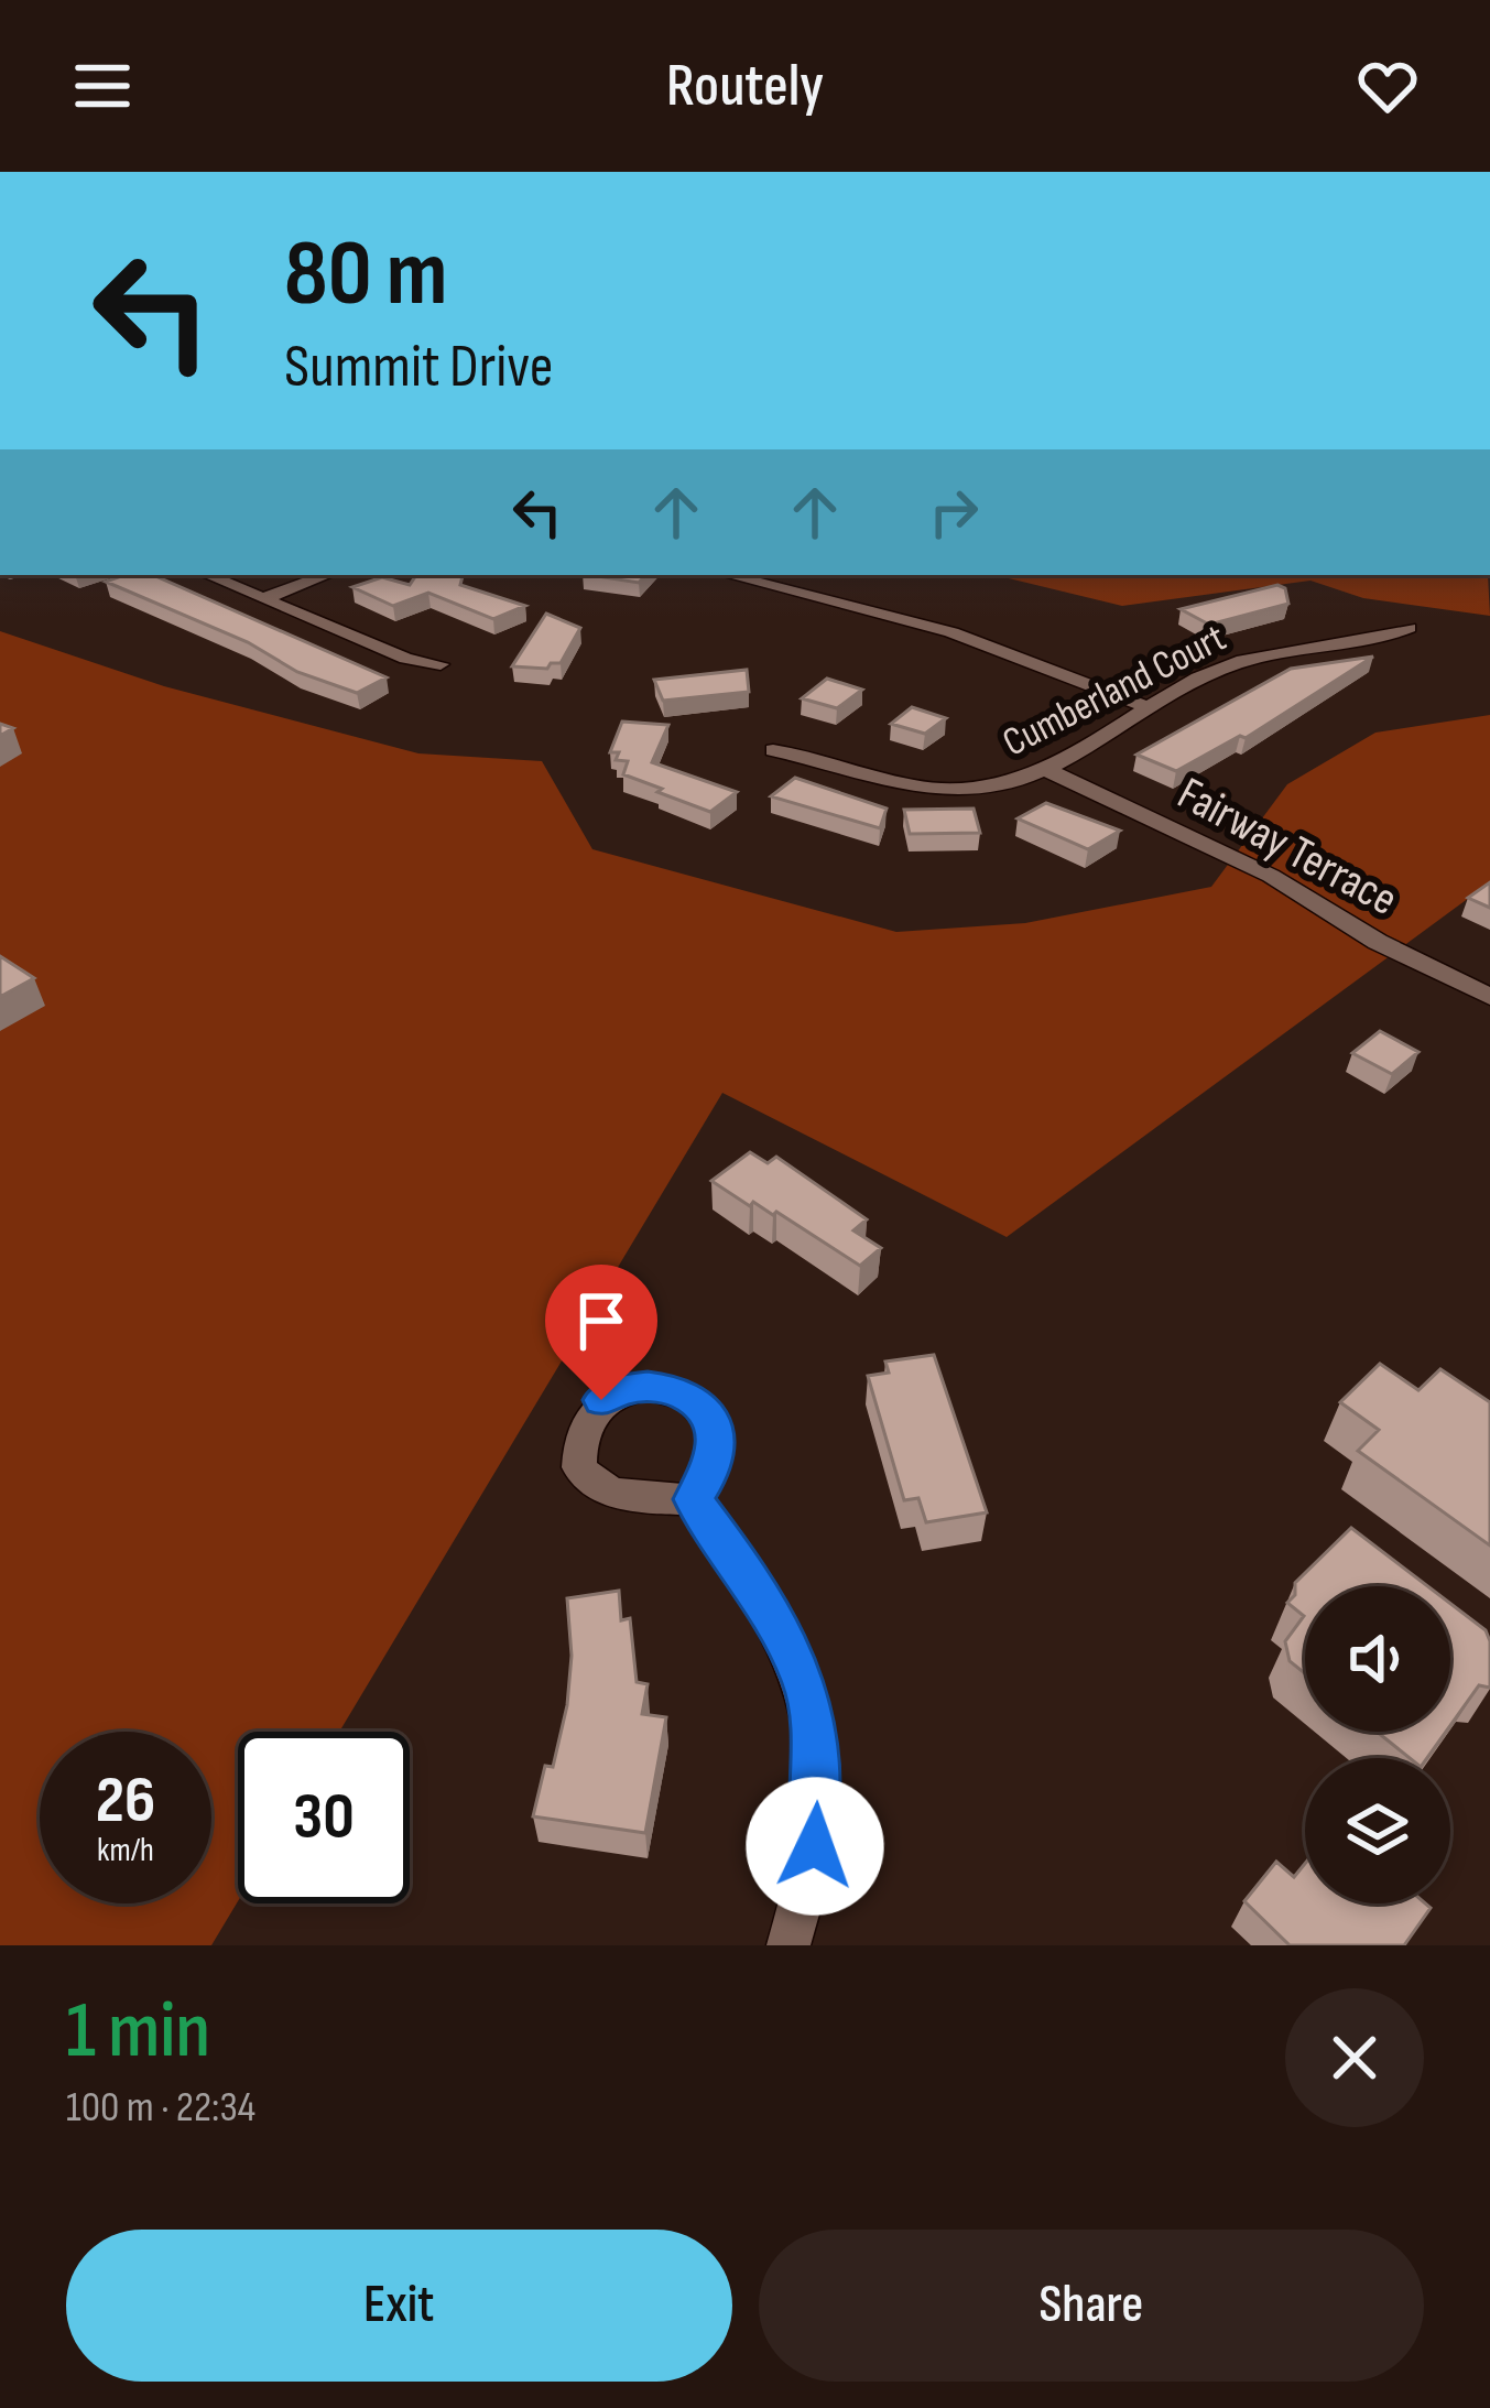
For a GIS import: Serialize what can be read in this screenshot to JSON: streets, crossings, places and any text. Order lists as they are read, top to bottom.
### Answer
{
  "streets": {
    "street": ["Cumberland Court", "Fairway Terrace"]
  },
  "crossings": [
    ["Cumberland Court", "Fairway Terrace"]
  ],
  "page": {
    "header": "Routely",
    "turn": ["80 m", "Summit Drive"],
    "speed": "26 km/h",
    "limit": "30",
    "heading": ["1 min", "100 m · 22:34"],
    "buttons": ["Exit", "Share"]
  }
}
